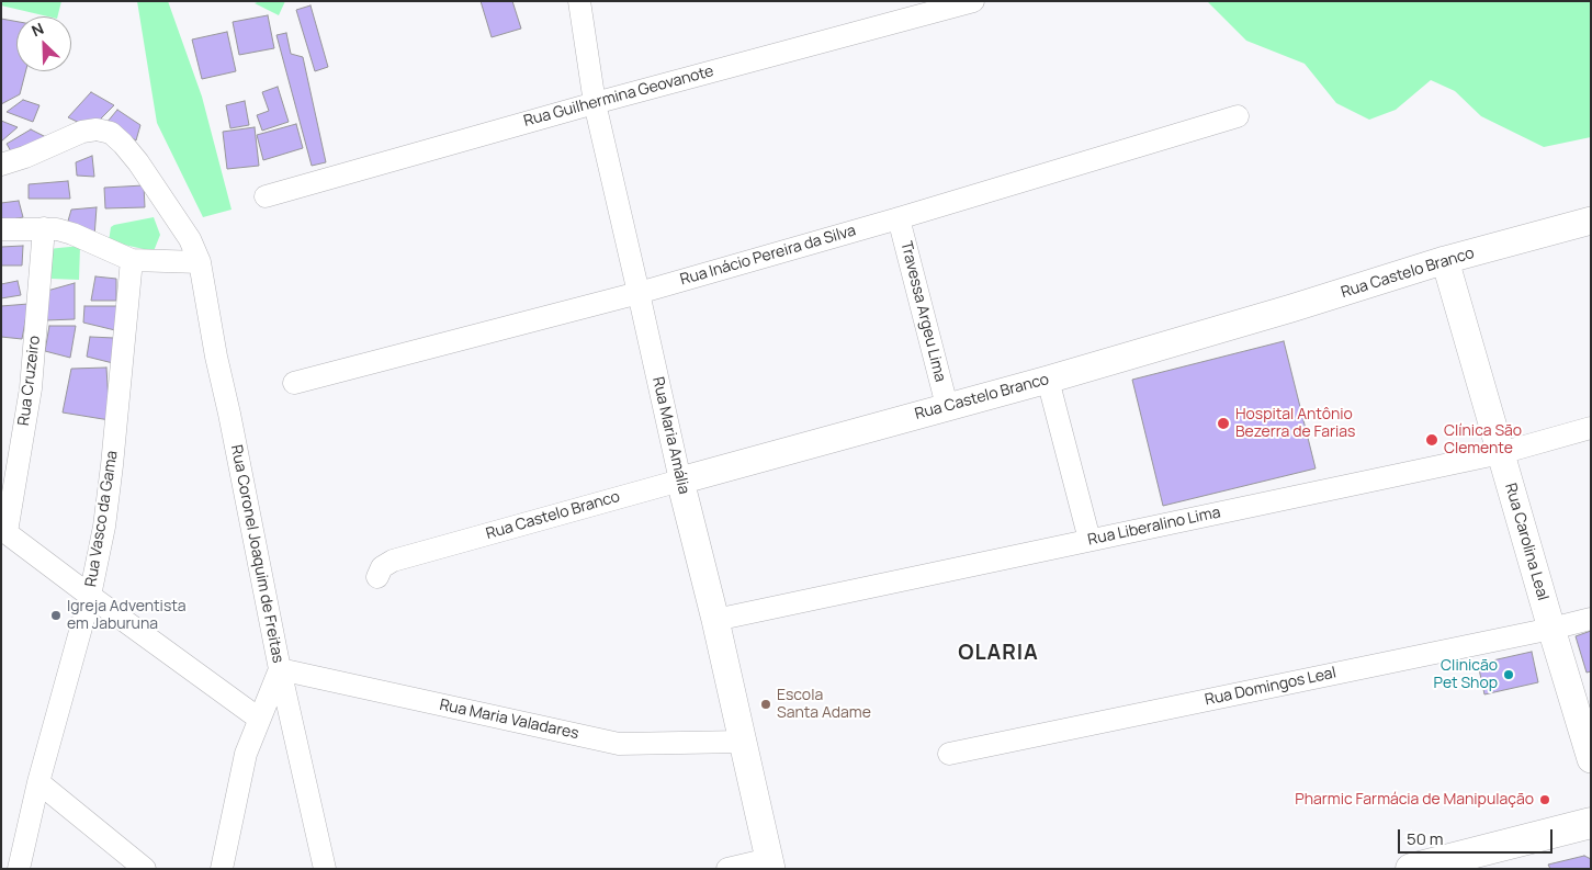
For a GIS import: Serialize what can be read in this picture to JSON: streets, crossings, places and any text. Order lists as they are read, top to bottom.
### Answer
{
  "streets": {
    "street": [
      "Rua Guilhermina Geovanote",
      "Rua Inácio Pereira da Silva",
      "Rua Castelo Branco",
      "Travessa Argeu Lima",
      "Rua Cruzeiro",
      "Rua Maria Amália",
      "Rua Vasco da Gama",
      "Rua Liberalino Lima",
      "Rua Carolina Leal",
      "Rua Coronel Joaquim de Freitas",
      "Rua Domingos Leal",
      "Rua Maria Valadares"
    ]
  },
  "crossings": [
    ["Rua Guilhermina Geovanote", "Rua Maria Amália"],
    ["Rua Inácio Pereira da Silva", "Travessa Argeu Lima"],
    ["Rua Inácio Pereira da Silva", "Rua Maria Amália"],
    ["Rua Castelo Branco", "Travessa Argeu Lima"],
    ["Rua Castelo Branco", "Rua Maria Amália"],
    ["Rua Castelo Branco", "Rua Carolina Leal"],
    ["Rua Maria Amália", "Rua Liberalino Lima"],
    ["Rua Maria Amália", "Rua Maria Valadares"],
    ["Rua Liberalino Lima", "Rua Carolina Leal"],
    ["Rua Carolina Leal", "Rua Domingos Leal"],
    ["Rua Coronel Joaquim de Freitas", "Rua Maria Valadares"]
  ],
  "districts": ["OLARIA"],
  "places": [
    "Hospital Antônio Bezerra de Farias",
    "Clínica São Clemente",
    "Igreja Adventista em Jaburuna",
    "Clinicão Pet Shop",
    "Escola Santa Adame",
    "Pharmic Farmácia de Manipulação"
  ],
  "scale_bar": "50 m",
  "north": "top left"
}
